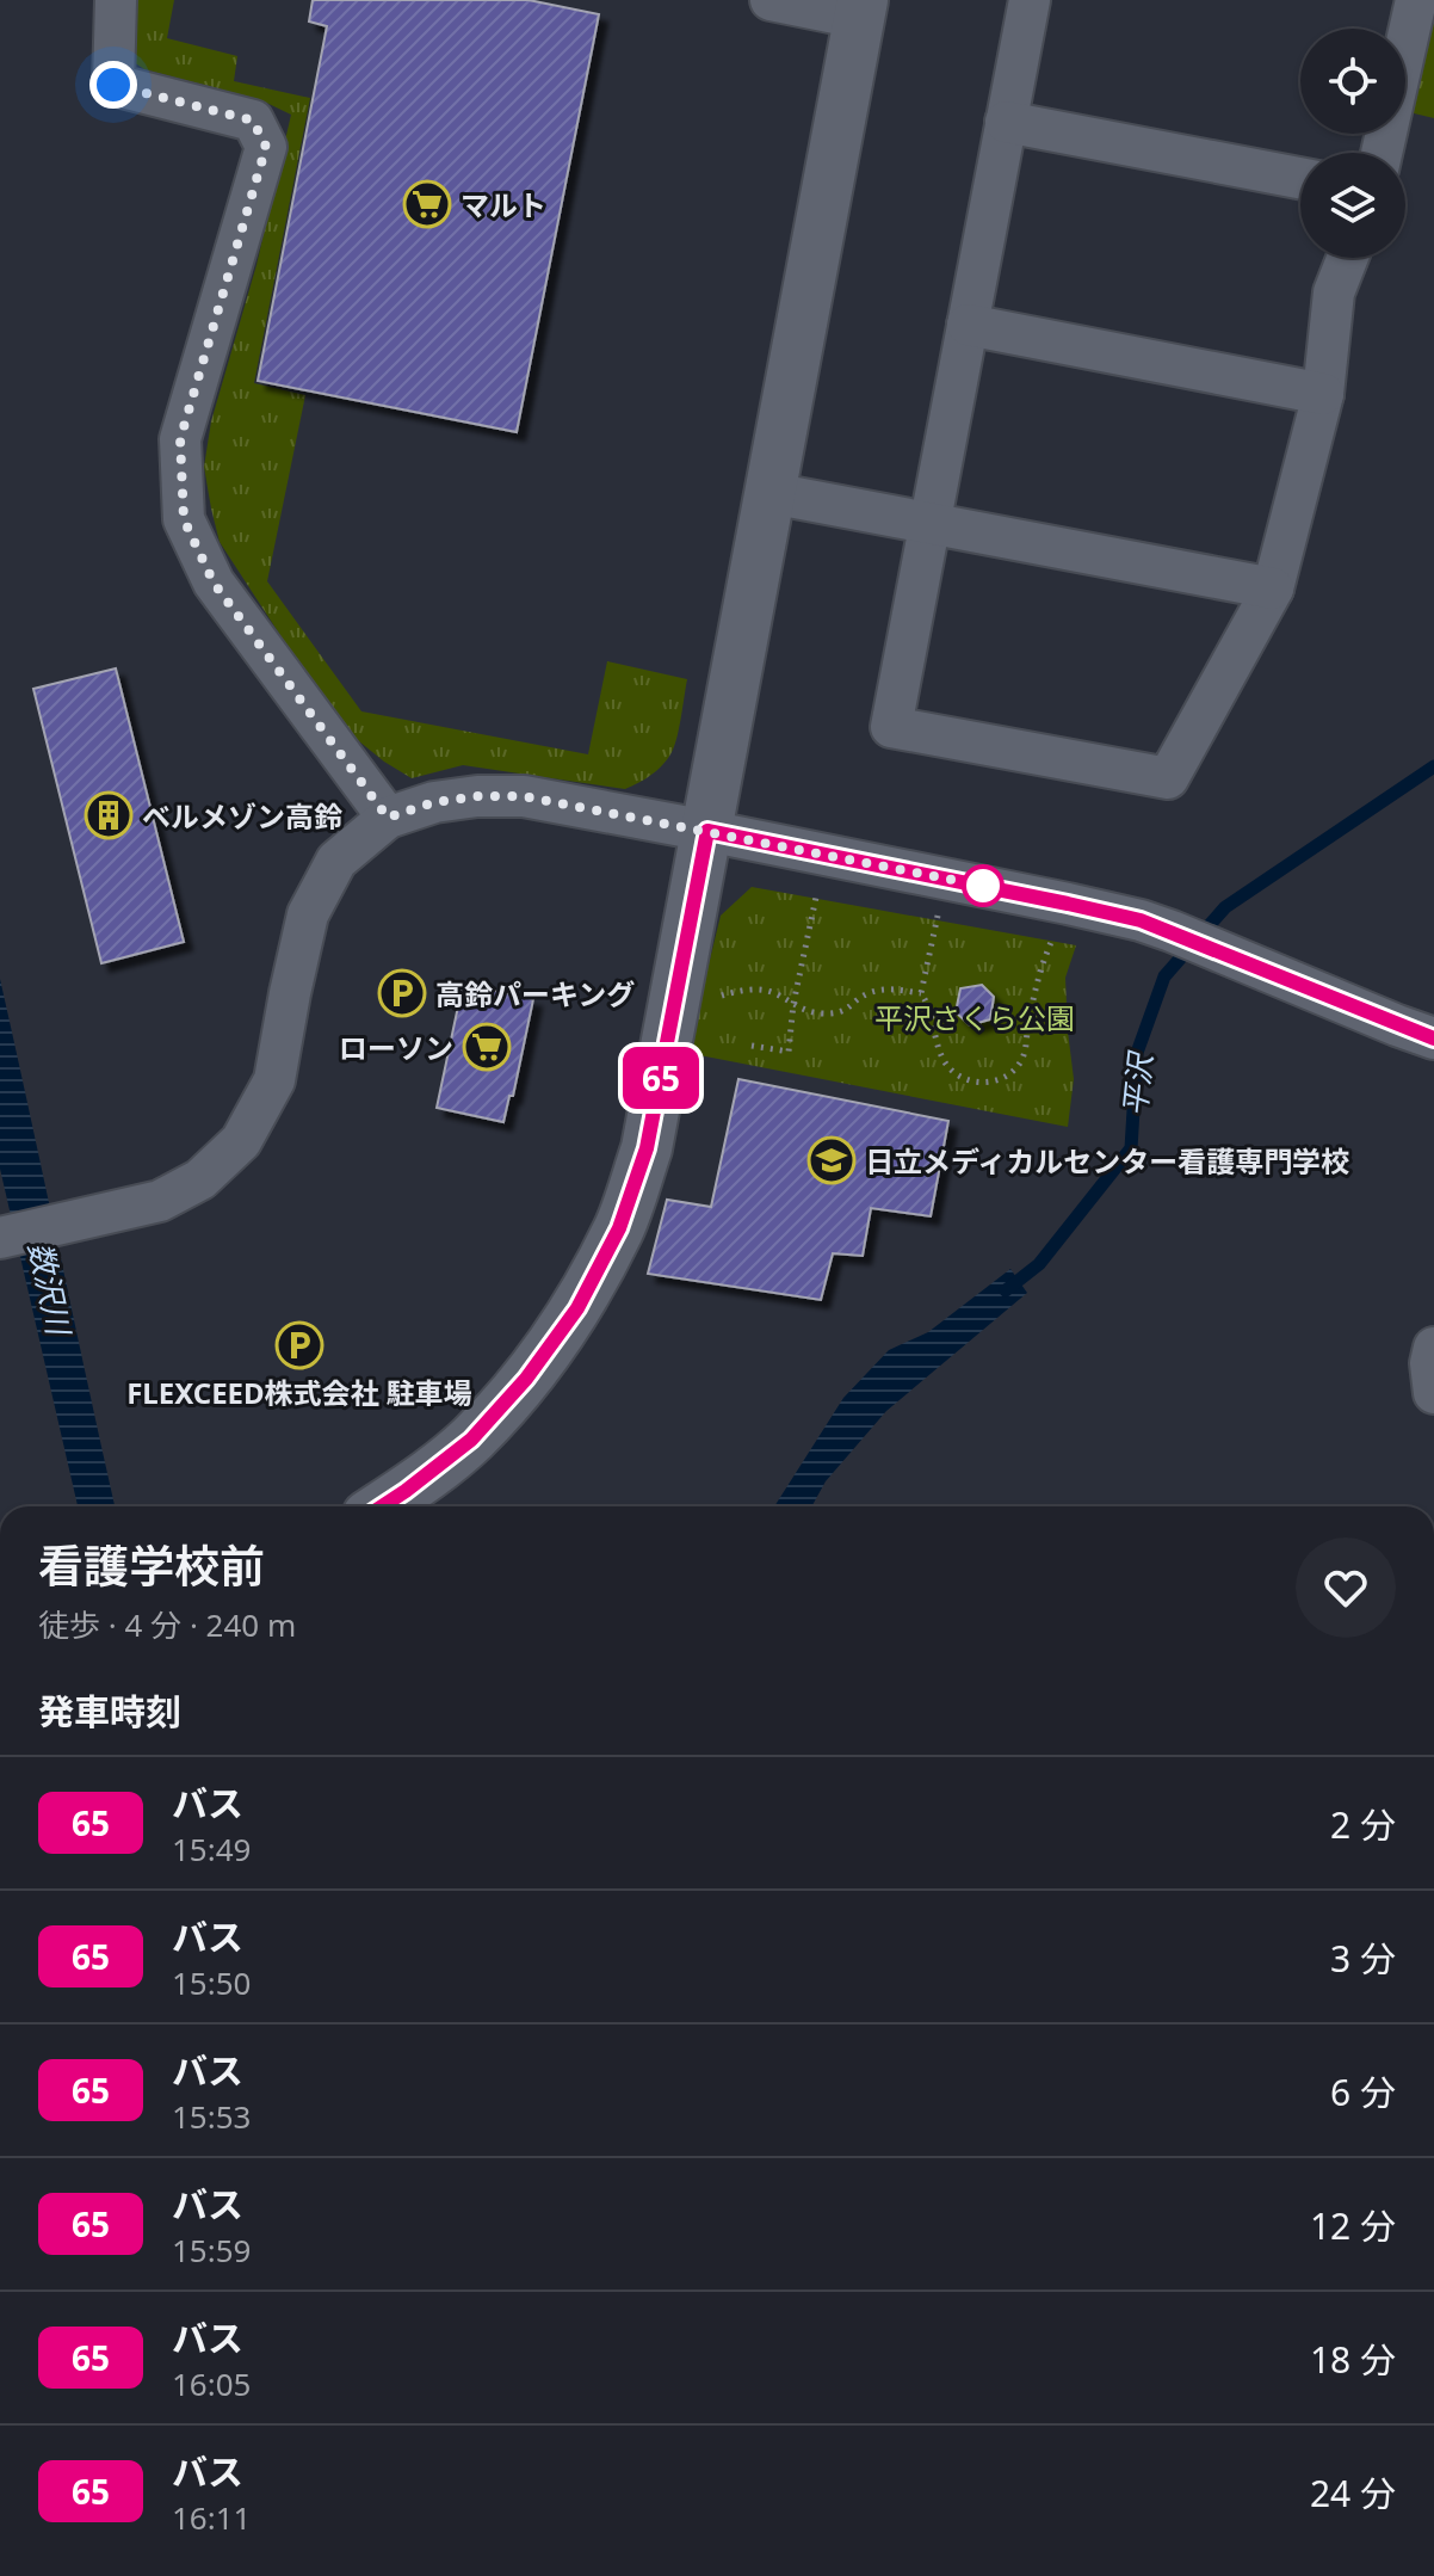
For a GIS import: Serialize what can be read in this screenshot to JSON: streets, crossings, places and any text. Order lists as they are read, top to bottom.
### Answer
{
  "water": ["平沢", "数沢川"],
  "parks": ["平沢さくら公園"],
  "places": {
    "supermarket": ["マルト", "ローソン"],
    "building": ["ベルメゾン高鈴"],
    "parking": ["高鈴パーキング", "FLEXCEED株式会社 駐車場"],
    "school or university": ["日立メディカルセンター看護専門学校"]
  },
  "lines": ["bus line 65"],
  "page": {
    "on_map": "65",
    "heading": [
      ["看護学校前", "徒歩 · 4 分 · 240 m"],
      "発車時刻"
    ],
    "list": [
      {
        "mark": "65",
        "name": "バス",
        "note": "15:49",
        "value": "2 分"
      },
      {
        "mark": "65",
        "name": "バス",
        "note": "15:50",
        "value": "3 分"
      },
      {
        "mark": "65",
        "name": "バス",
        "note": "15:53",
        "value": "6 分"
      },
      {
        "mark": "65",
        "name": "バス",
        "note": "15:59",
        "value": "12 分"
      },
      {
        "mark": "65",
        "name": "バス",
        "note": "16:05",
        "value": "18 分"
      },
      {
        "mark": "65",
        "name": "バス",
        "note": "16:11",
        "value": "24 分"
      }
    ]
  }
}
